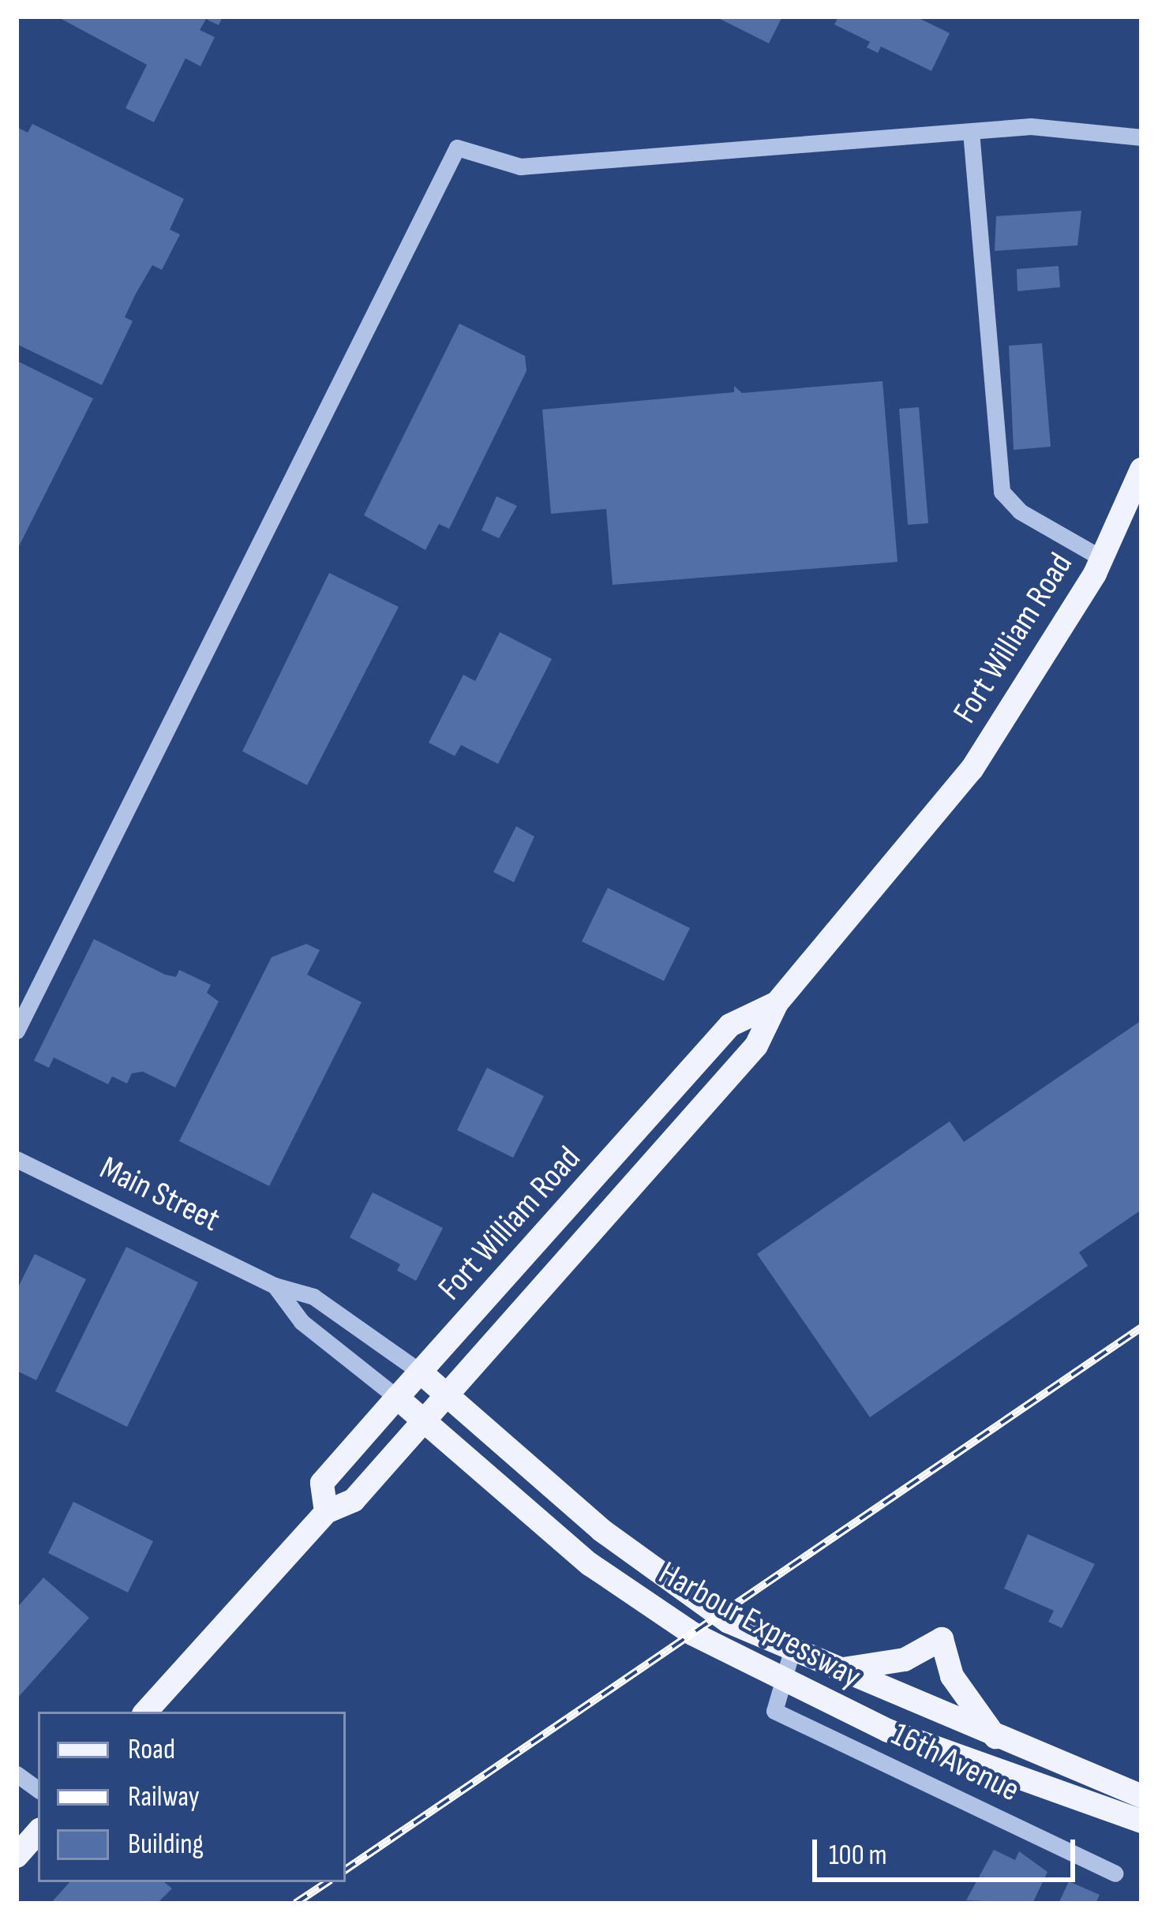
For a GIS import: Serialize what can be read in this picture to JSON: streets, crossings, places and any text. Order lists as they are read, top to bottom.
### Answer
{
  "streets": {
    "main road": ["Fort William Road", "Harbour Expressway"],
    "street": ["Main Street", "16th Avenue"]
  },
  "crossings": [
    ["Fort William Road", "Main Street"],
    ["Fort William Road", "Harbour Expressway"],
    ["Main Street", "Harbour Expressway"],
    ["Harbour Expressway", "16th Avenue"]
  ],
  "legend": ["Road", "Railway", "Building"],
  "scale_bar": "100 m"
}
